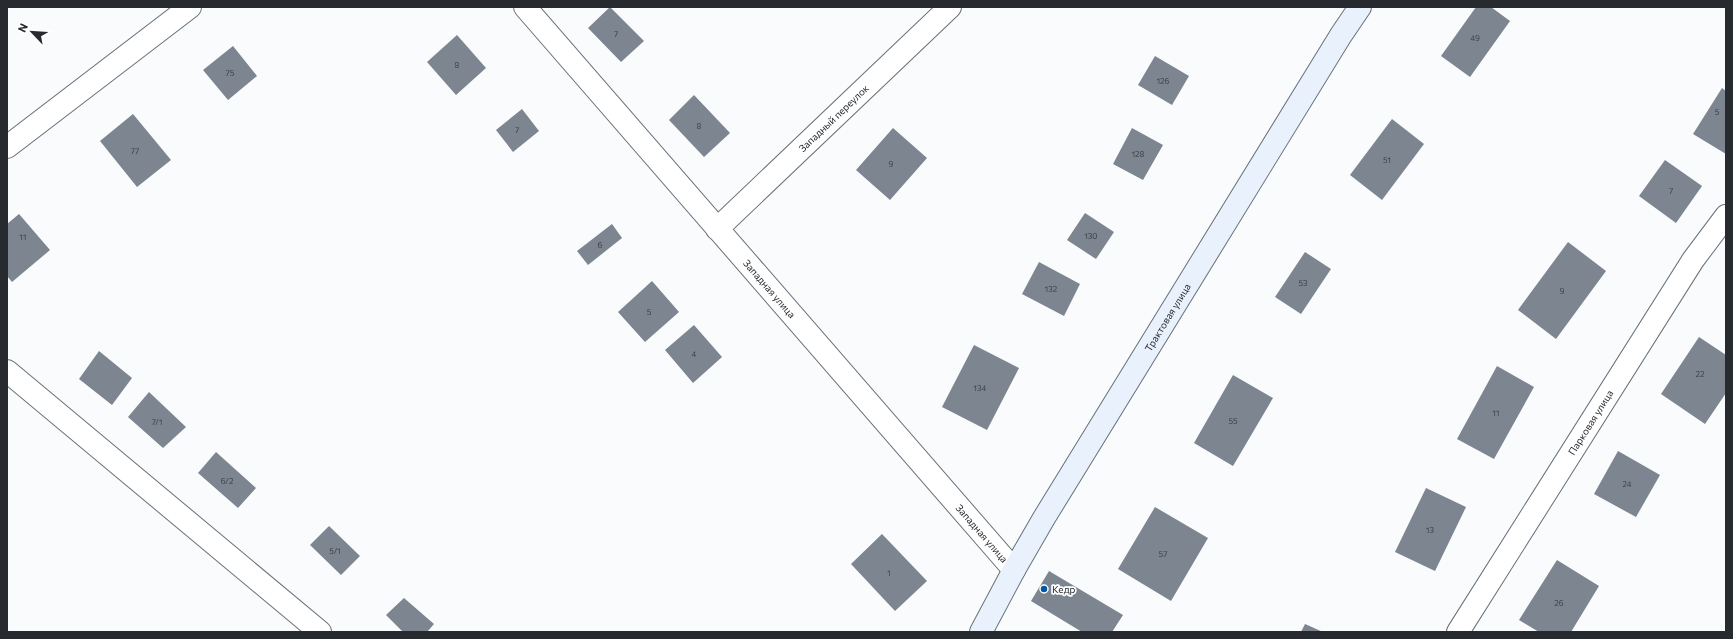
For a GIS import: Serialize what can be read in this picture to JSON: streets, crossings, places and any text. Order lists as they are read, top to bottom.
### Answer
{
  "streets": {
    "street": [
      "Западный переулок",
      "Западная улица",
      "Трактовая улица",
      "Парковая улица"
    ]
  },
  "crossings": [
    ["Западный переулок", "Западная улица"],
    ["Западная улица", "Трактовая улица"]
  ],
  "places": ["Кедр"],
  "house_numbers": [
    "7",
    "49",
    "8",
    "75",
    "126",
    "5",
    "8",
    "7",
    "77",
    "128",
    "51",
    "9",
    "7",
    "130",
    "11",
    "6",
    "53",
    "132",
    "9",
    "5",
    "4",
    "22",
    "134",
    "11",
    "55",
    "7/1",
    "6/2",
    "24",
    "13",
    "5/1",
    "57",
    "1",
    "26"
  ],
  "north": "top left"
}
